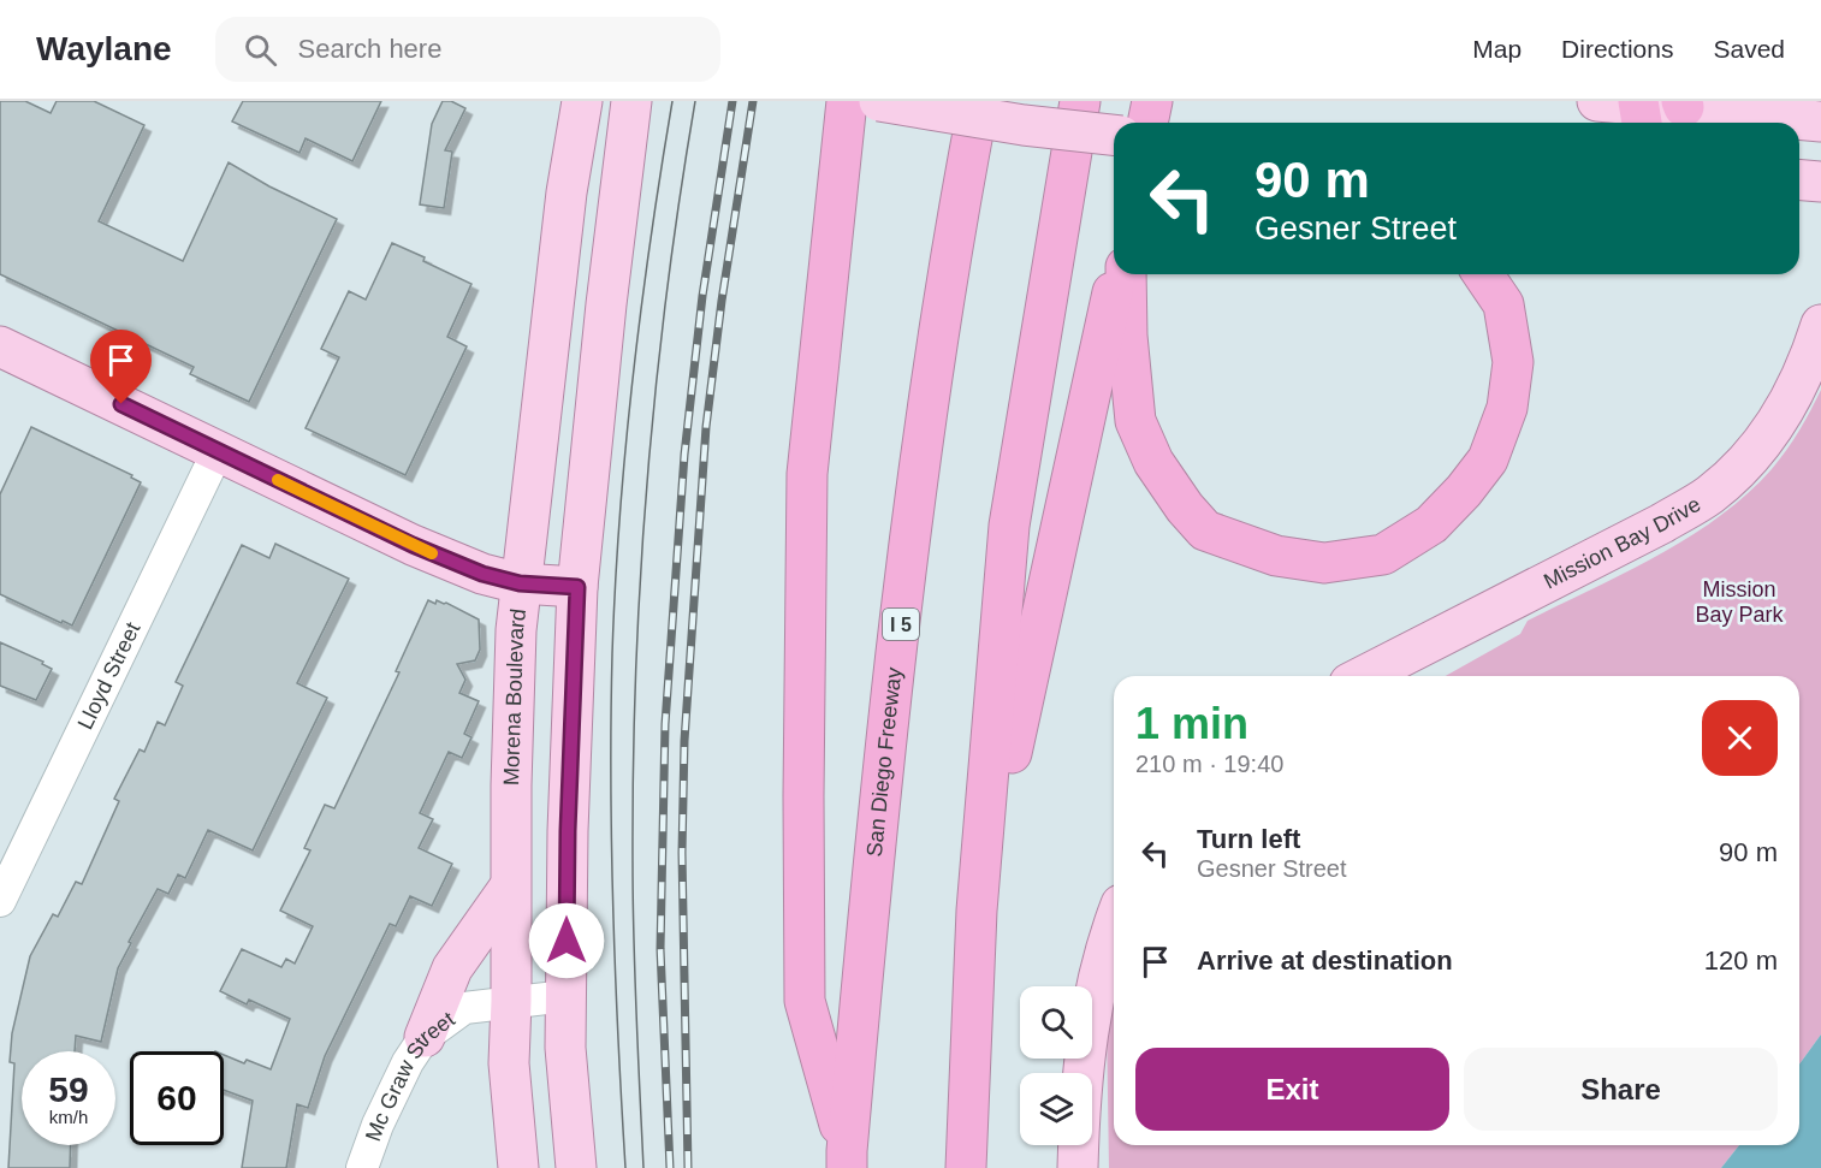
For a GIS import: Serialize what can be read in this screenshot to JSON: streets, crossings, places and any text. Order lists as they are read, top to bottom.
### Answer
{
  "streets": {
    "highway": ["I 5", "San Diego Freeway"],
    "main road": ["Mission Bay Drive", "Morena Boulevard"],
    "street": ["Lloyd Street", "Mc Graw Street"]
  },
  "crossings": [
    ["Morena Boulevard", "Mc Graw Street"]
  ],
  "parks": ["Mission Bay Park"],
  "page": {
    "header": "Waylane",
    "search": "Search here",
    "nav": ["Map", "Directions", "Saved"],
    "turn": ["90 m", "Gesner Street"],
    "heading": ["1 min", "210 m · 19:40"],
    "list": [
      {
        "name": "Turn left",
        "note": "Gesner Street",
        "value": "90 m"
      },
      {
        "name": "Arrive at destination",
        "value": "120 m"
      }
    ],
    "buttons": ["Exit", "Share"],
    "speed": "59 km/h",
    "limit": "60"
  }
}
